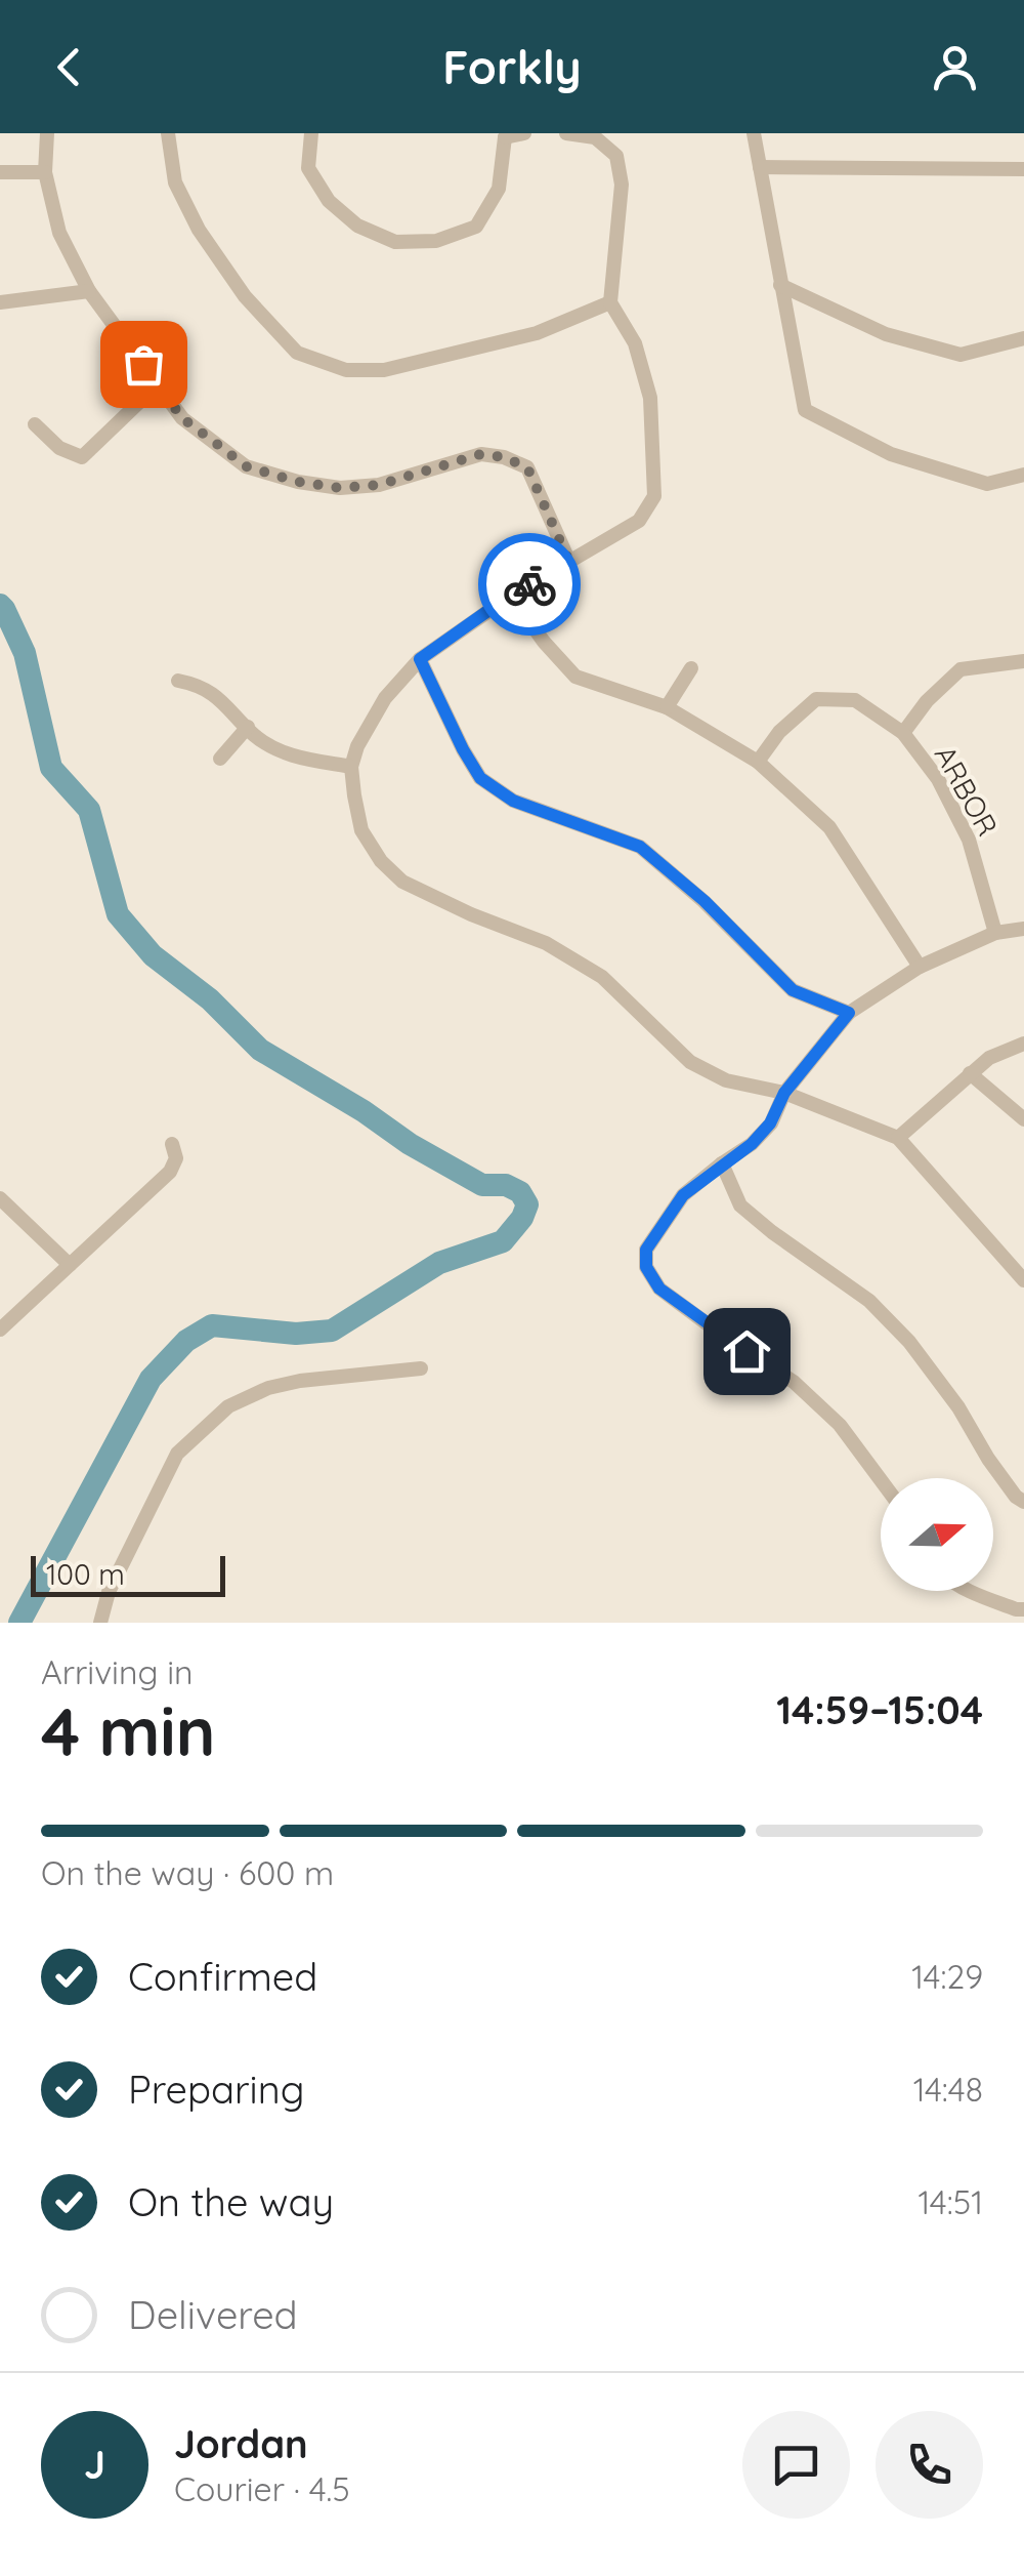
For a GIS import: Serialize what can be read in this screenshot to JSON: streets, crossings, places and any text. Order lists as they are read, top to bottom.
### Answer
{
  "streets": {
    "street": ["ARBOR"]
  },
  "scale_bar": "100 m",
  "north": "right",
  "page": {
    "header": "Forkly",
    "scale": "100 m",
    "heading": ["4 min", "Arriving in", "14:59–15:04"],
    "panel": ["Jordan", "Courier · 4.5"],
    "bar": "On the way · 600 m",
    "list": [
      ["Confirmed", "14:29"],
      ["Preparing", "14:48"],
      ["On the way", "14:51"],
      "Delivered"
    ],
    "round": "J"
  }
}
